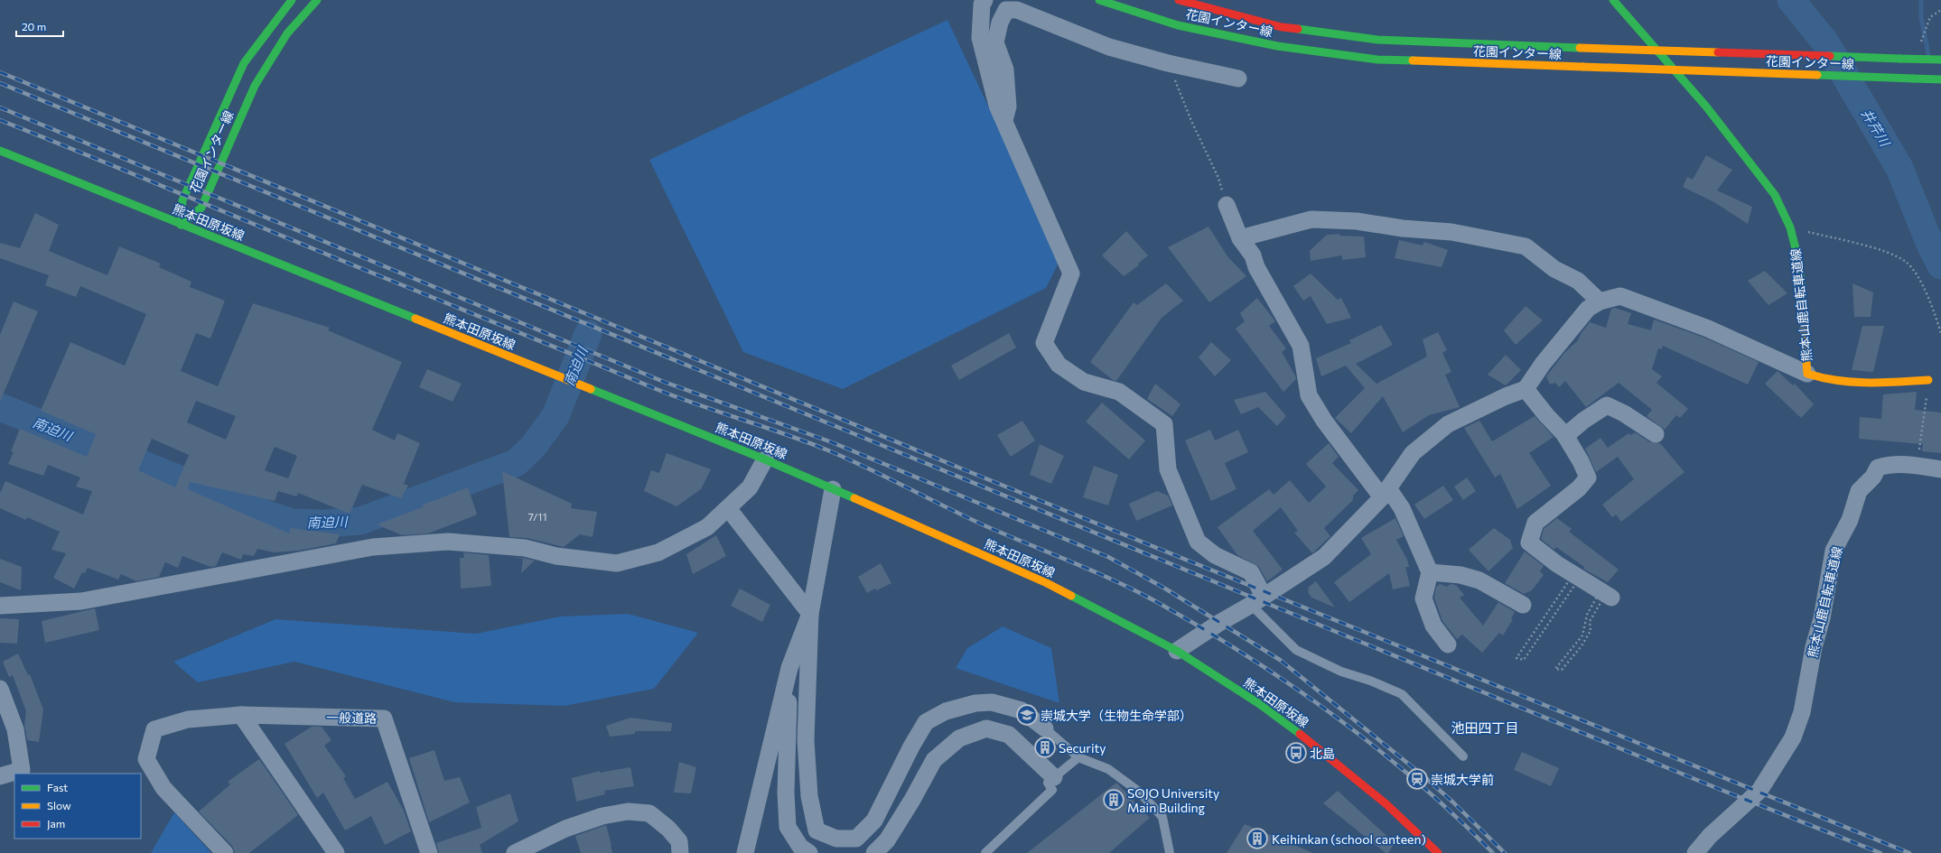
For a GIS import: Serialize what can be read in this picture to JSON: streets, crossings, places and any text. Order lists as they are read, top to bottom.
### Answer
{
  "streets": {
    "main road": ["花園インター線", "熊本田原坂線", "熊本山鹿自転車道線"],
    "street": ["一般道路"]
  },
  "crossings": [
    ["花園インター線", "熊本田原坂線"]
  ],
  "districts": ["池田四丁目"],
  "water": ["井芹川", "南迫川"],
  "places": {
    "school or university": ["崇城大学（生物生命学部）"],
    "building": ["Security", "SOJO University Main Building", "Keihinkan (school canteen)"],
    "bus stop": ["北島"],
    "station": ["崇城大学前"]
  },
  "house_numbers": ["7/11"],
  "legend": ["Fast", "Slow", "Jam"],
  "scale_bar": "20 m"
}
